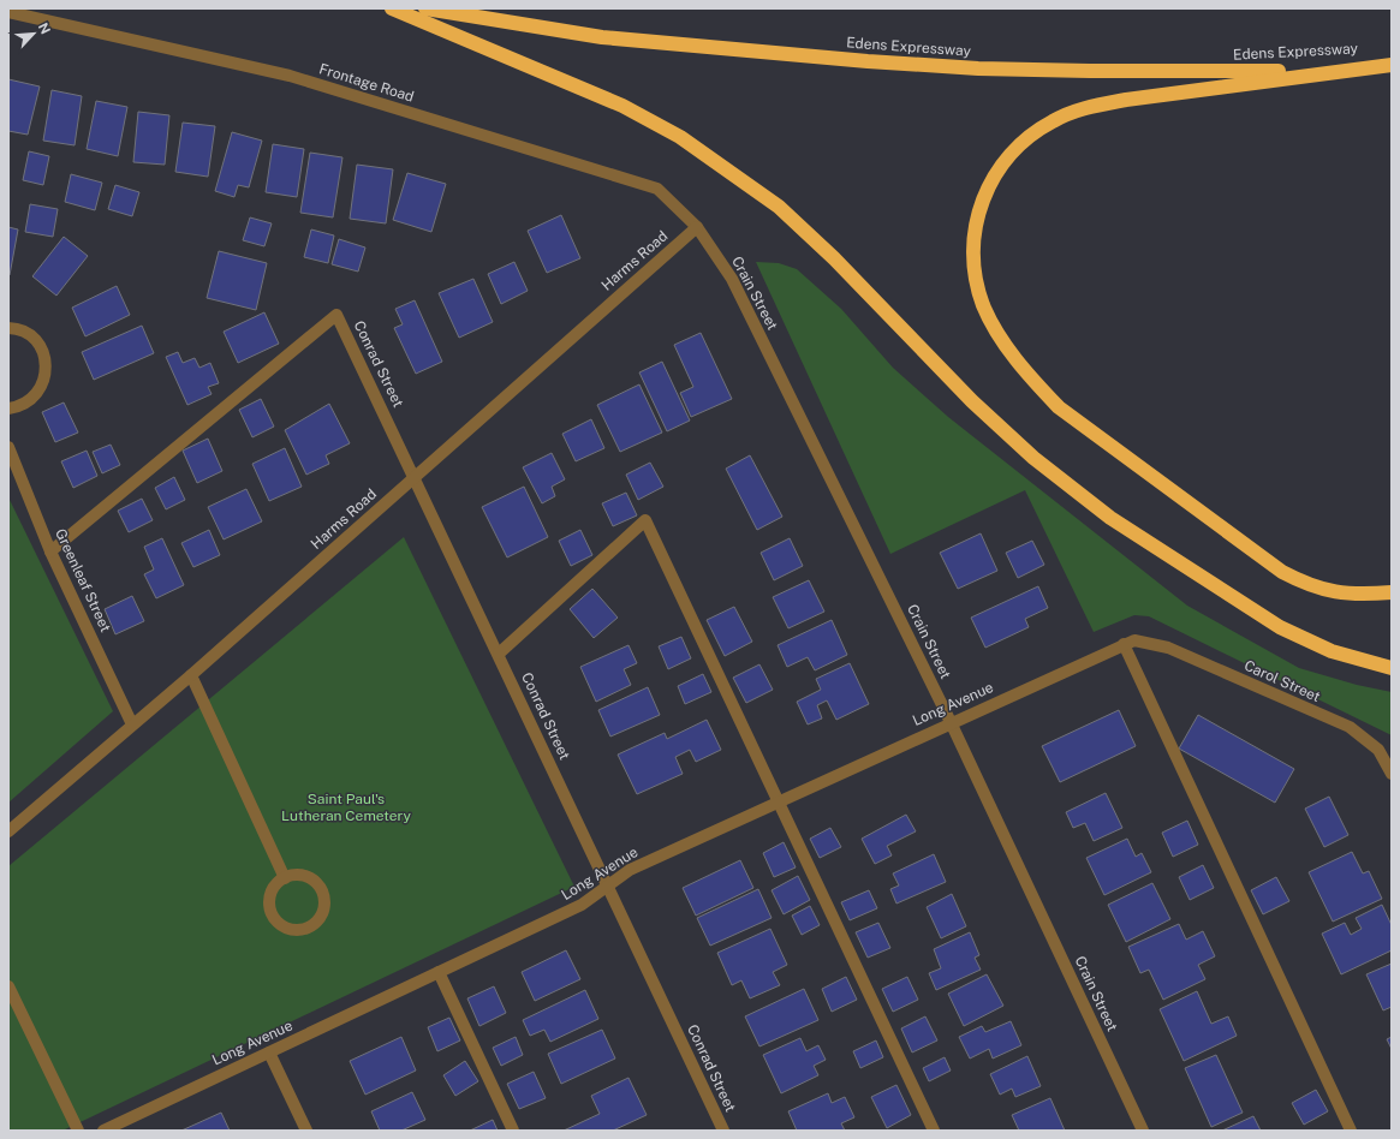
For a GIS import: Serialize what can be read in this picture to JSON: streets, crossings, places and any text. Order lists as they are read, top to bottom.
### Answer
{
  "streets": {
    "highway": ["Edens Expressway"],
    "street": [
      "Frontage Road",
      "Harms Road",
      "Crain Street",
      "Conrad Street",
      "Greenleaf Street",
      "Carol Street",
      "Long Avenue"
    ]
  },
  "crossings": [
    ["Frontage Road", "Harms Road"],
    ["Frontage Road", "Crain Street"],
    ["Harms Road", "Crain Street"],
    ["Harms Road", "Conrad Street"],
    ["Harms Road", "Greenleaf Street"],
    ["Crain Street", "Long Avenue"],
    ["Conrad Street", "Greenleaf Street"],
    ["Conrad Street", "Long Avenue"],
    ["Carol Street", "Long Avenue"]
  ],
  "parks": ["Saint Paul's Lutheran Cemetery"],
  "north": "top right"
}
